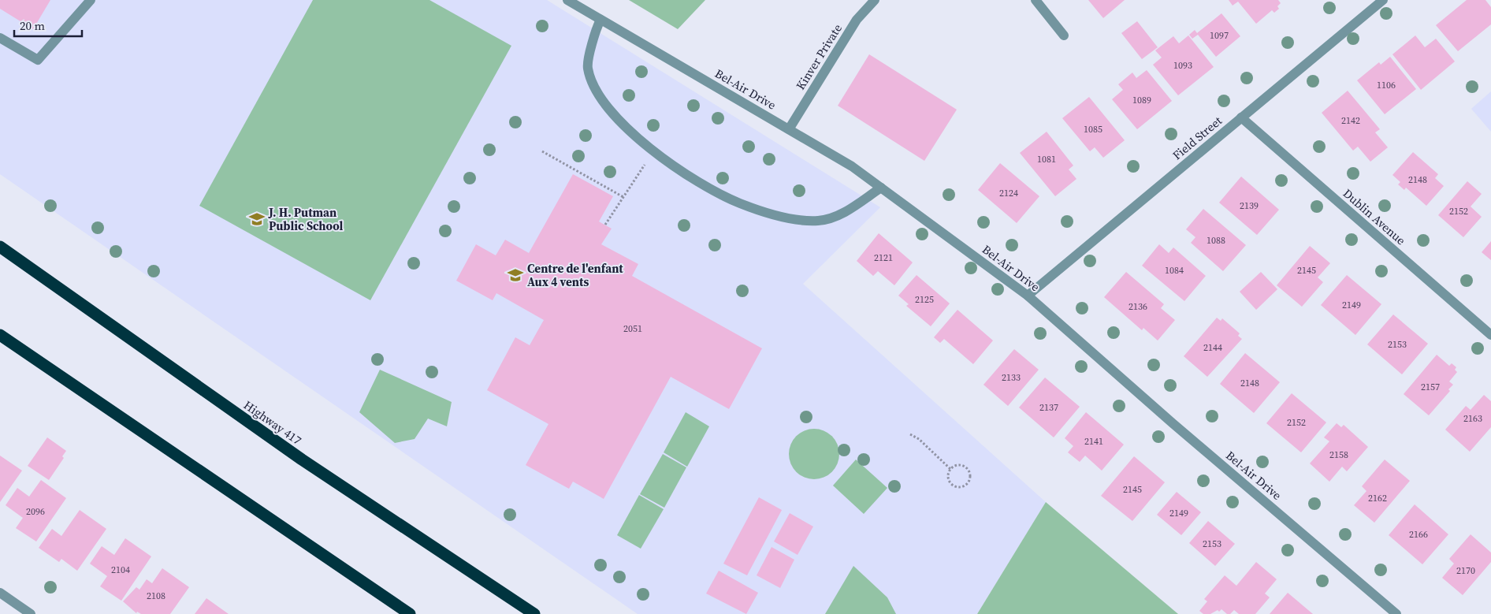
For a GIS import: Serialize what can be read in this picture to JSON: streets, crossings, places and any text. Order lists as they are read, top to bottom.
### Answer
{
  "streets": {
    "highway": ["Highway 417"],
    "street": [
      "Kinver Private",
      "Bel-Air Drive",
      "Field Street",
      "Dublin Avenue"
    ]
  },
  "crossings": [
    ["Kinver Private", "Bel-Air Drive"],
    ["Bel-Air Drive", "Field Street"],
    ["Field Street", "Dublin Avenue"]
  ],
  "places": {
    "school or university": ["J. H. Putman Public School", "Centre de l'enfant Aux 4 vents"]
  },
  "house_numbers": [
    "1097",
    "1093",
    "1106",
    "1089",
    "2142",
    "1085",
    "1081",
    "2148",
    "2124",
    "2139",
    "2152",
    "1088",
    "2121",
    "1084",
    "2145",
    "2125",
    "2149",
    "2136",
    "2051",
    "2153",
    "2144",
    "2133",
    "2148",
    "2157",
    "2137",
    "2163",
    "2152",
    "2141",
    "2158",
    "2145",
    "2162",
    "2096",
    "2149",
    "2166",
    "2153",
    "2104",
    "2170",
    "2108"
  ],
  "scale_bar": "20 m"
}
